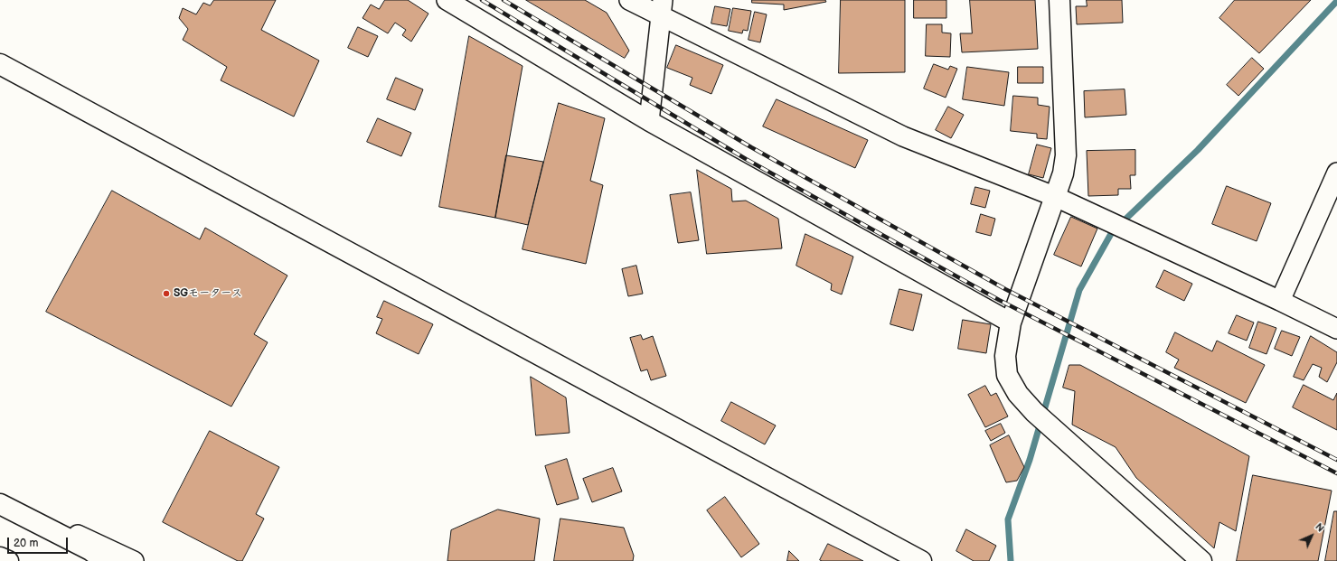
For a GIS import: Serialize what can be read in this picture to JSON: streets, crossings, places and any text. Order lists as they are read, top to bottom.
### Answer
{
  "places": ["SGモータース"],
  "scale_bar": "20 m",
  "north": "top right"
}
